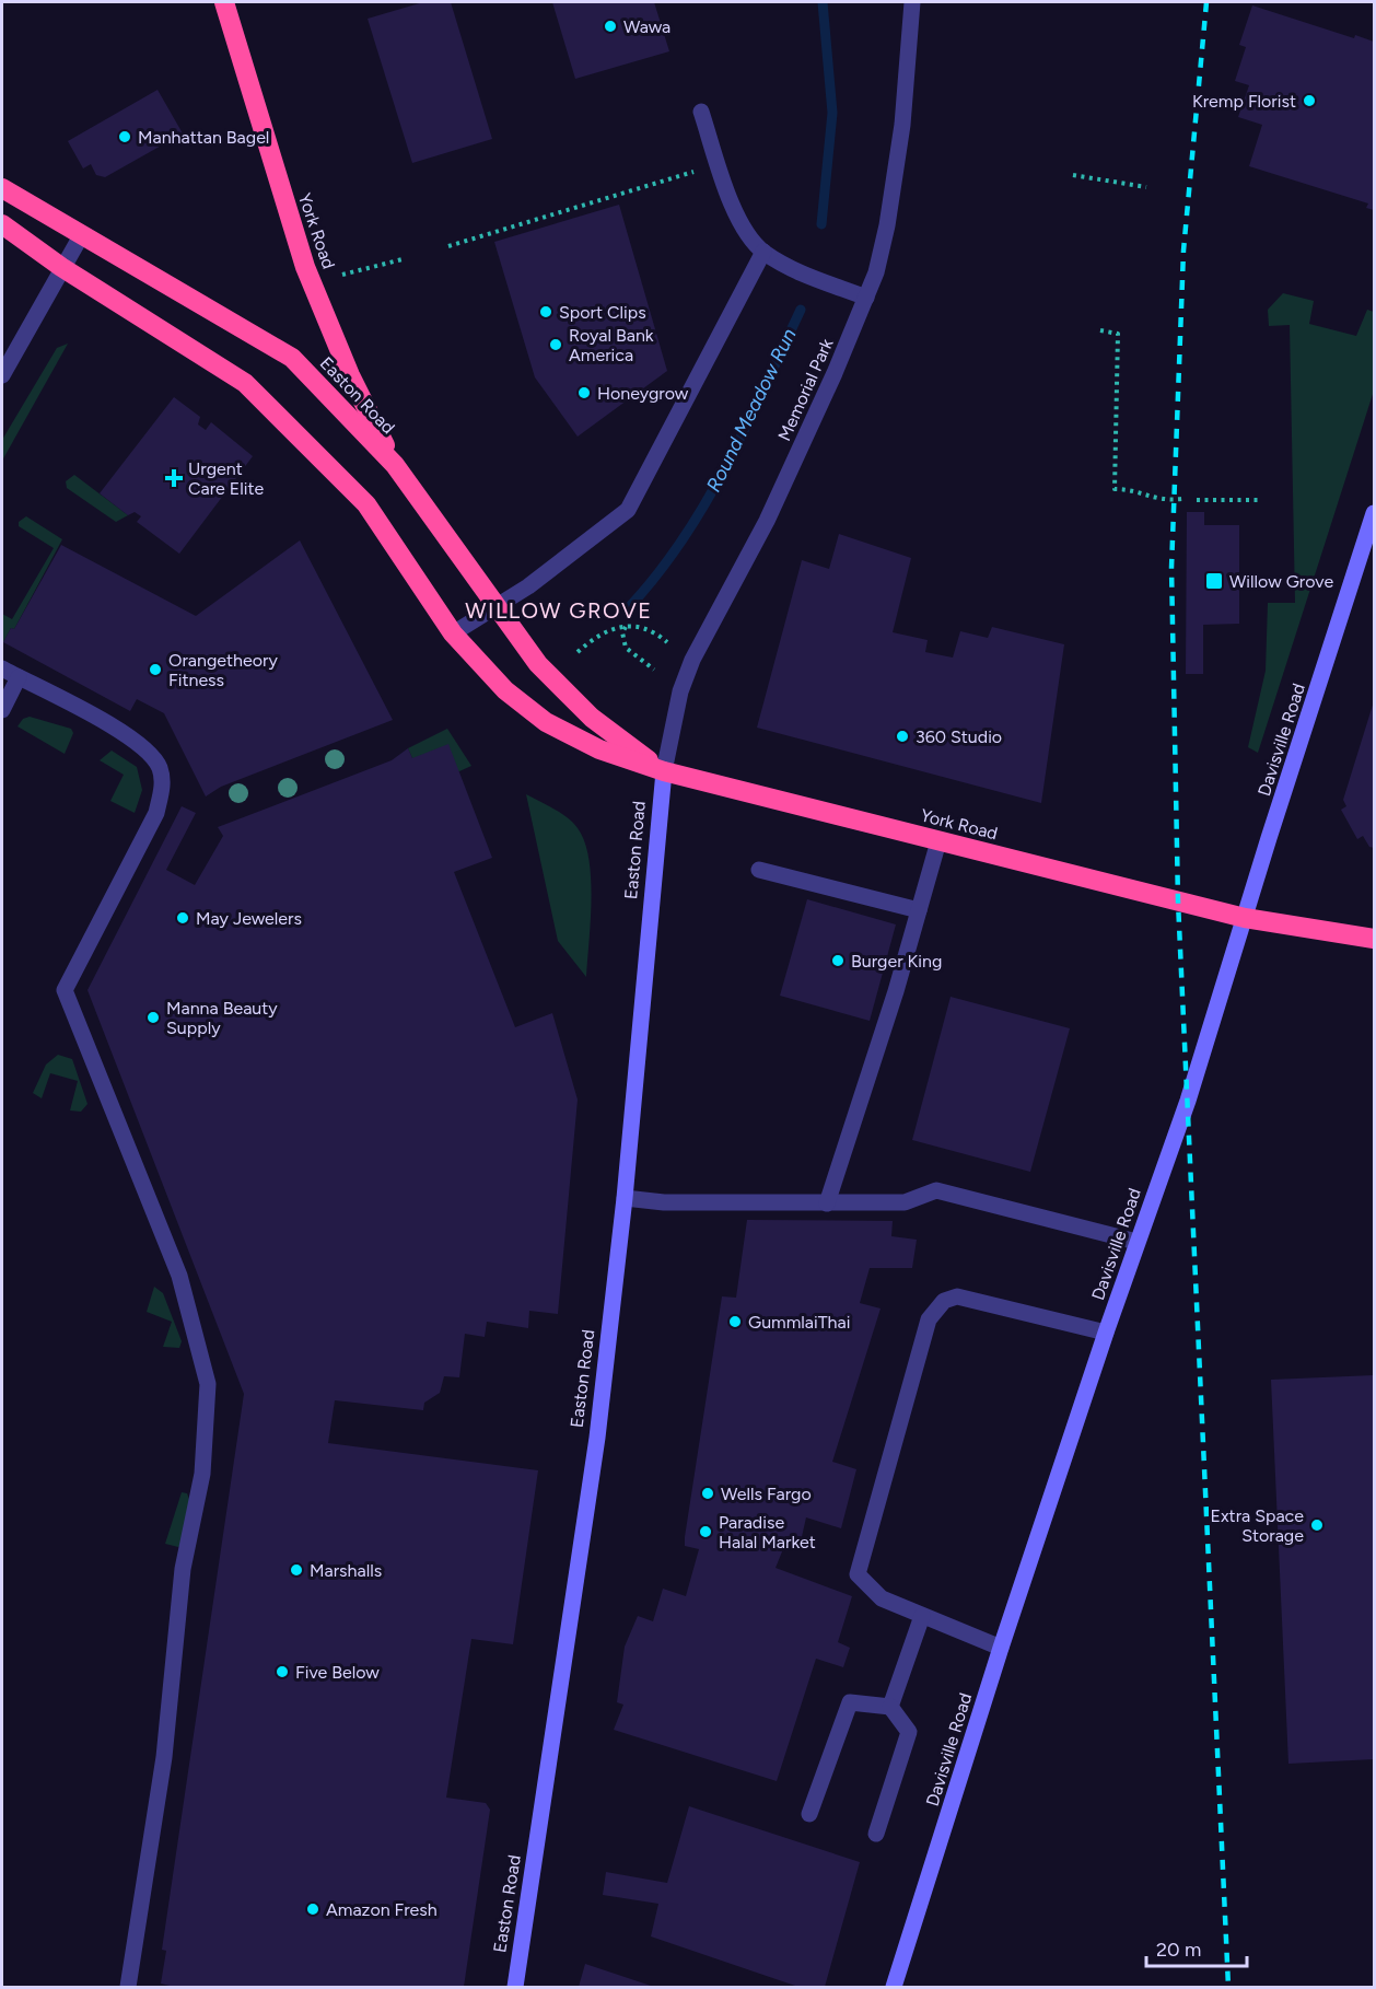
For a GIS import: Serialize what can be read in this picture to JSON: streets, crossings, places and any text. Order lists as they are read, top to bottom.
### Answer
{
  "streets": {
    "highway": ["York Road", "Easton Road"],
    "street": ["Memorial Park", "Davisville Road"]
  },
  "crossings": [
    ["York Road", "Memorial Park"],
    ["York Road", "Easton Road"],
    ["York Road", "Davisville Road"],
    ["Memorial Park", "Easton Road"]
  ],
  "districts": ["WILLOW GROVE"],
  "water": ["Round Meadow Run"],
  "places": {
    "other": [
      "Wawa",
      "Kremp Florist",
      "Manhattan Bagel",
      "Sport Clips",
      "Royal Bank America",
      "Honeygrow",
      "Orangetheory Fitness",
      "360 Studio",
      "May Jewelers",
      "Burger King",
      "Manna Beauty Supply",
      "GummlaiThai",
      "Wells Fargo",
      "Extra Space Storage",
      "Paradise Halal Market",
      "Marshalls",
      "Five Below",
      "Amazon Fresh"
    ],
    "health": ["Urgent Care Elite"],
    "transit": ["Willow Grove"]
  },
  "scale_bar": "20 m"
}
